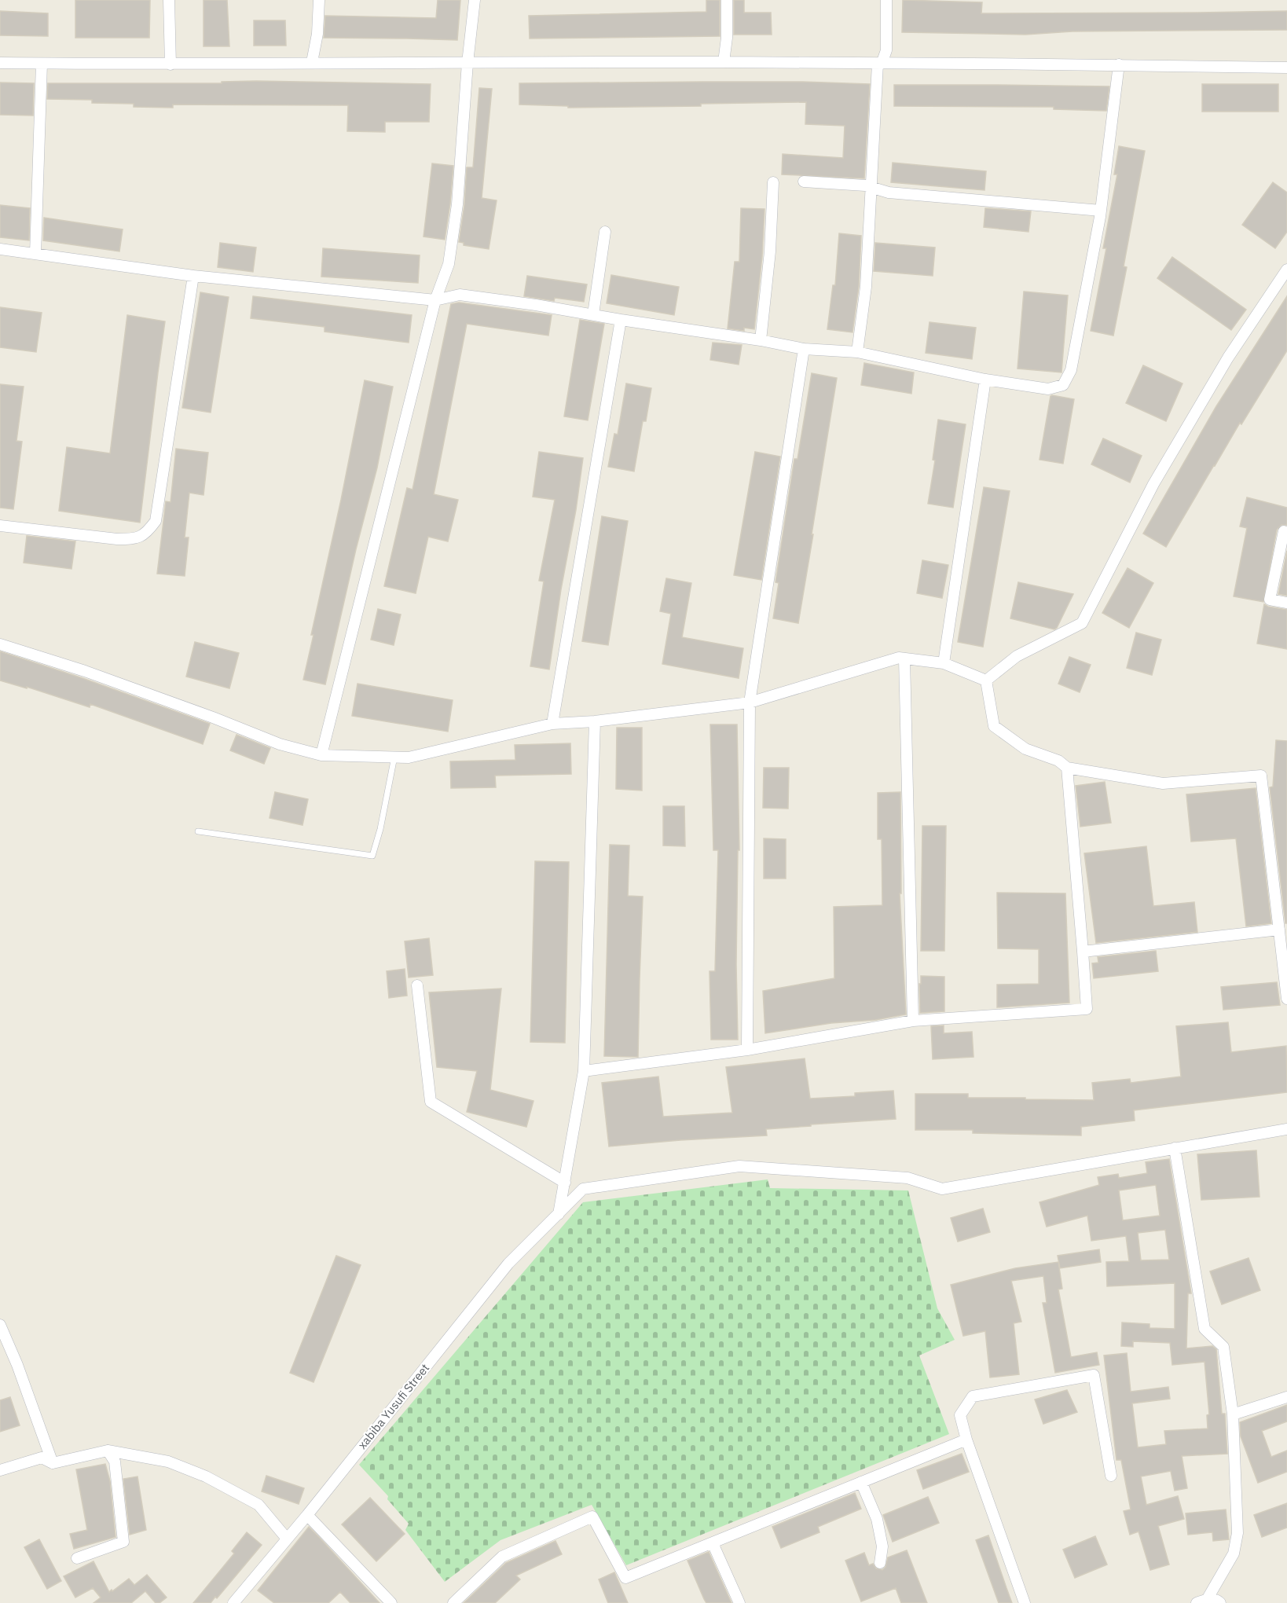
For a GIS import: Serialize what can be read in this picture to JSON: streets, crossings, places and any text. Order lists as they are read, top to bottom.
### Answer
{
  "streets": {
    "street": ["xabiba Yusufi Street"]
  }
}
